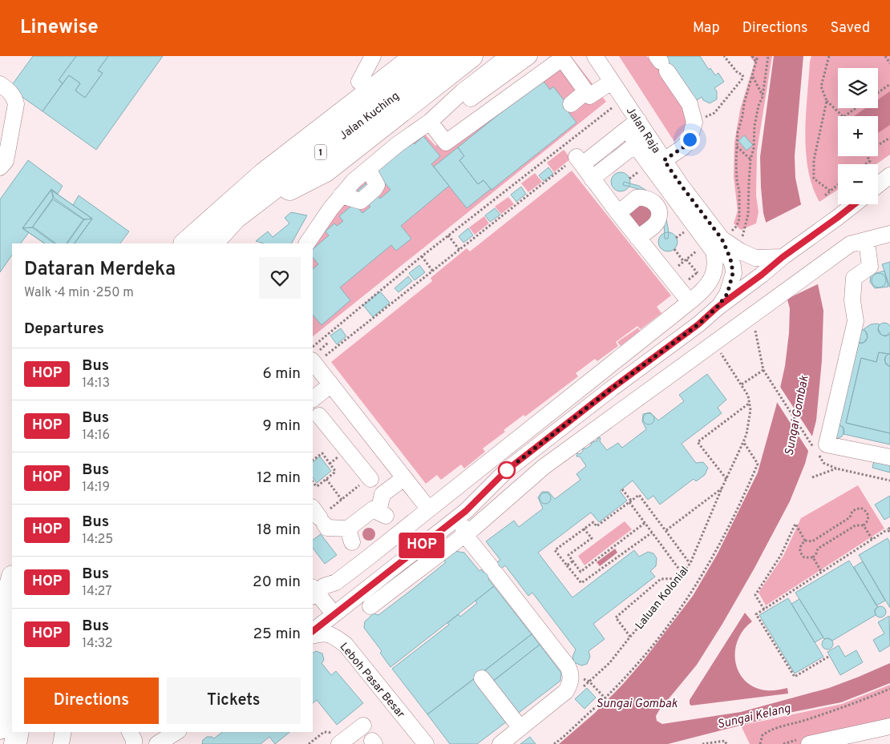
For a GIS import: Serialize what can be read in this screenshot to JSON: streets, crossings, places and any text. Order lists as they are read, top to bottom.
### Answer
{
  "streets": {
    "highway": ["Jalan Kuching", "1"],
    "street": ["Jalan Raja", "Leboh Pasar Besar"],
    "path": ["Laluan Kolonial"]
  },
  "crossings": [
    ["Jalan Kuching", "1"]
  ],
  "water": ["Sungai Gombak", "Sungai Kelang"],
  "lines": ["bus line HOP"],
  "page": {
    "header": "Linewise",
    "nav": ["Map", "Directions", "Saved"],
    "on_map": "HOP",
    "map_buttons": ["+", "−"],
    "heading": [
      ["Dataran Merdeka", "Walk · 4 min · 250 m"],
      "Departures"
    ],
    "list": [
      {
        "mark": "HOP",
        "name": "Bus",
        "note": "14:13",
        "value": "6 min"
      },
      {
        "mark": "HOP",
        "name": "Bus",
        "note": "14:16",
        "value": "9 min"
      },
      {
        "mark": "HOP",
        "name": "Bus",
        "note": "14:19",
        "value": "12 min"
      },
      {
        "mark": "HOP",
        "name": "Bus",
        "note": "14:25",
        "value": "18 min"
      },
      {
        "mark": "HOP",
        "name": "Bus",
        "note": "14:27",
        "value": "20 min"
      },
      {
        "mark": "HOP",
        "name": "Bus",
        "note": "14:32",
        "value": "25 min"
      }
    ],
    "buttons": ["Directions", "Tickets"]
  }
}
